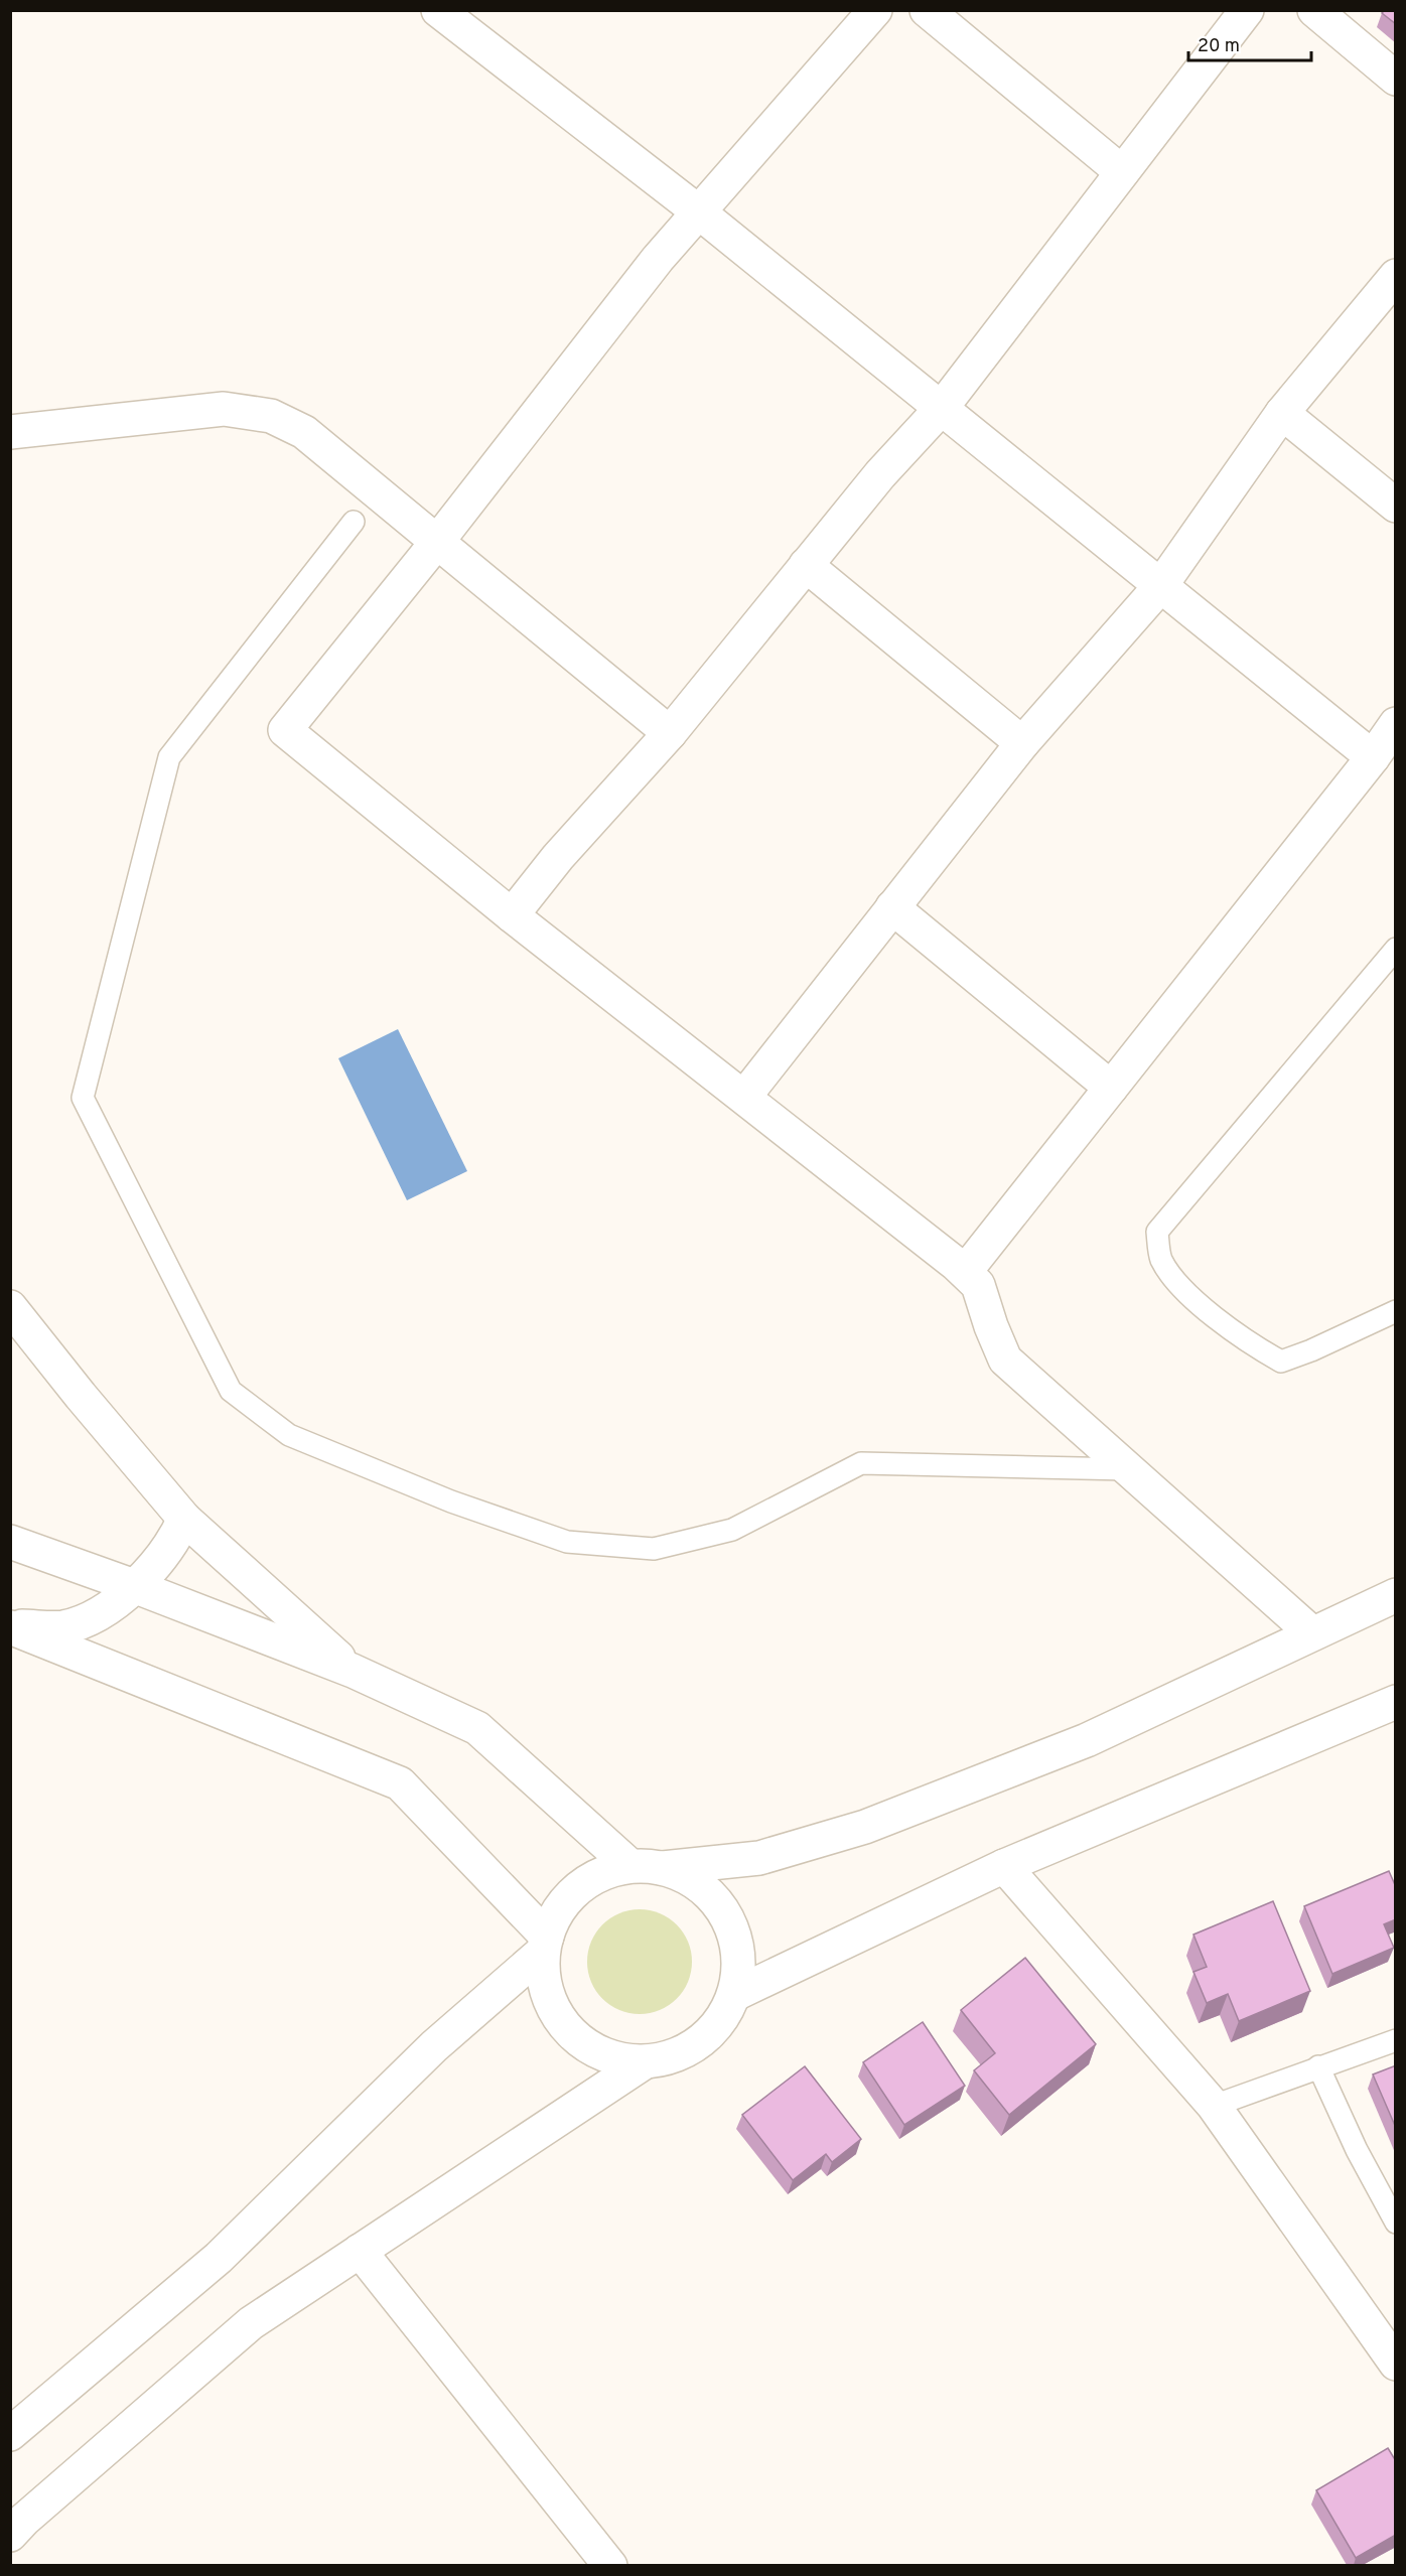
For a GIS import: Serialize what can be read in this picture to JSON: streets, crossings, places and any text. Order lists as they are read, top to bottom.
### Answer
{
  "scale_bar": "20 m"
}
